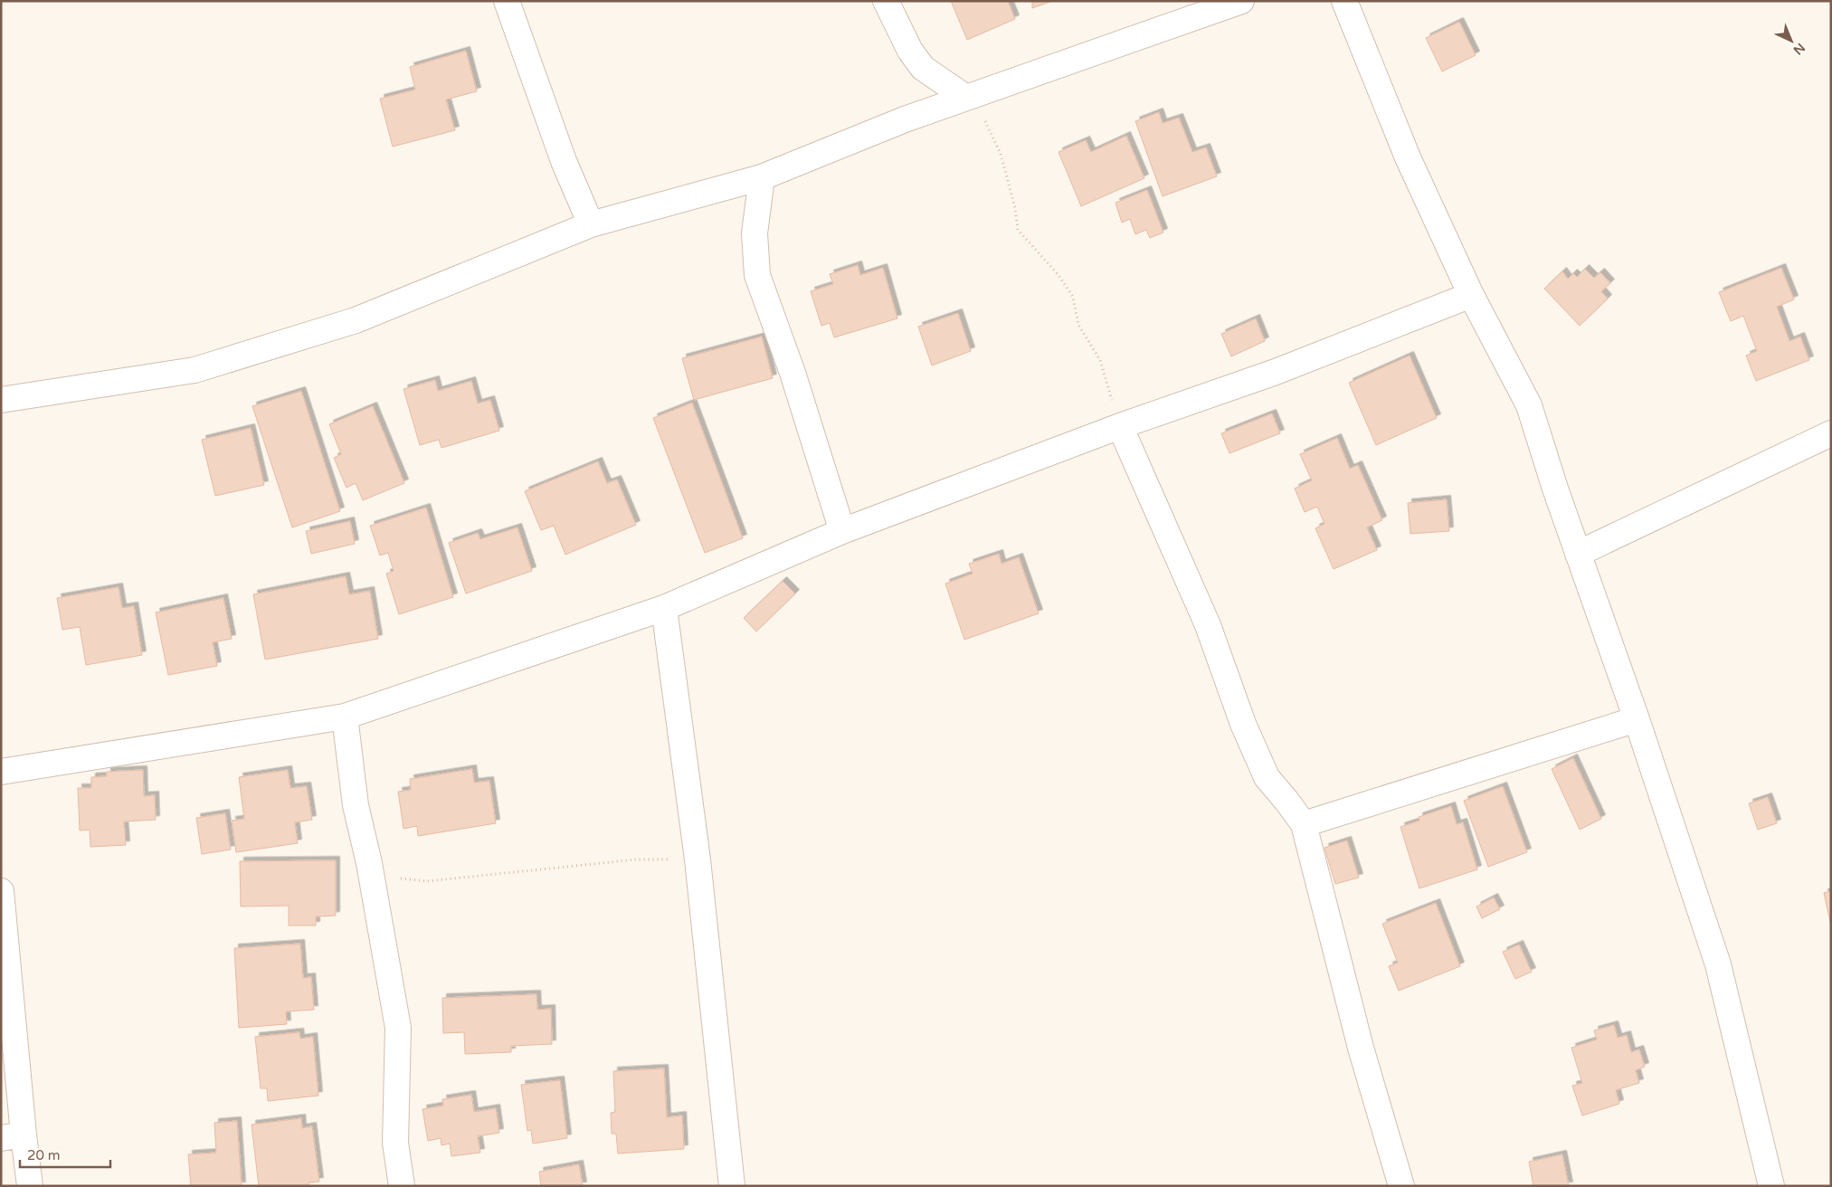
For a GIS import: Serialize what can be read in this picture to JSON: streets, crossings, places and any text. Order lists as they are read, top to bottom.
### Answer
{
  "scale_bar": "20 m",
  "north": "bottom right"
}
